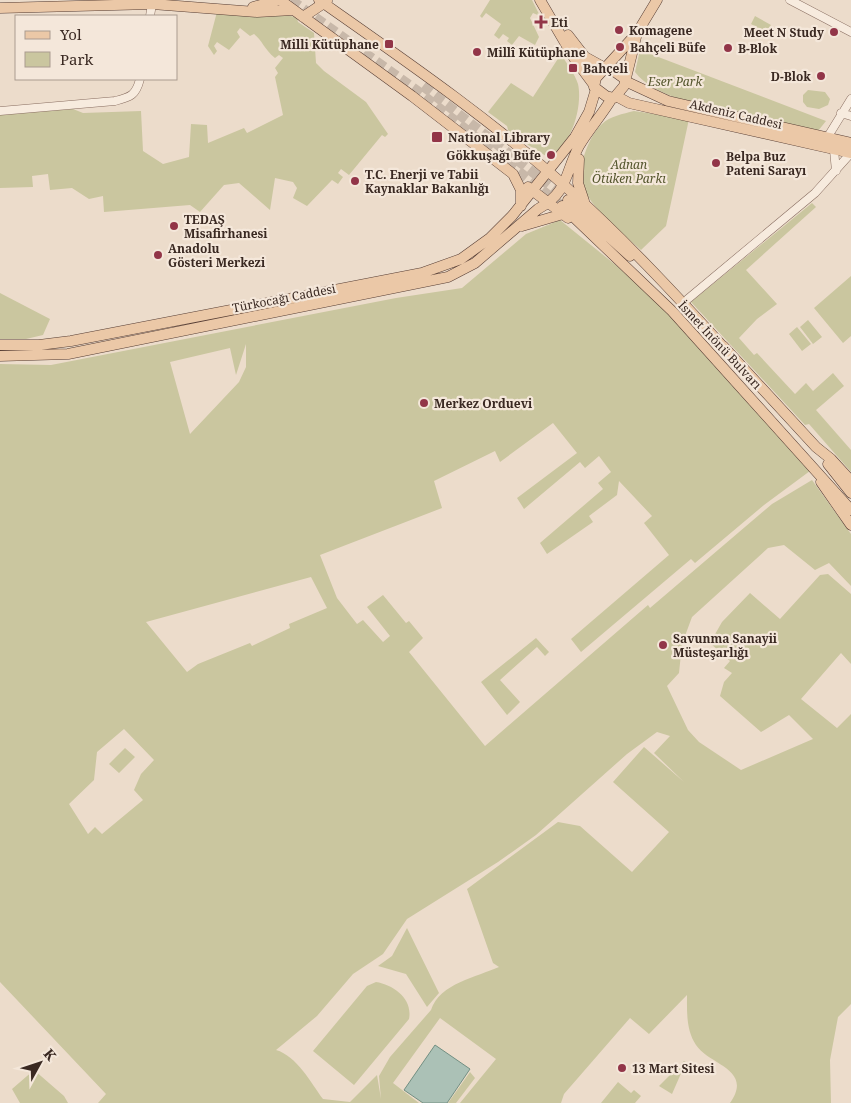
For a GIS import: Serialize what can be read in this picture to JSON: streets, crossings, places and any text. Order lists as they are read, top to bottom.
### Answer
{
  "streets": {
    "main road": ["Akdeniz Caddesi", "Türkocağı Caddesi", "İsmet İnönü Bulvarı"]
  },
  "crossings": [
    ["Akdeniz Caddesi", "Türkocağı Caddesi"]
  ],
  "parks": ["Eser Park", "Adnan Ötüken Parkı"],
  "places": {
    "health": ["Eti"],
    "other": [
      "Komagene",
      "Meet N Study",
      "Bahçeli Büfe",
      "B-Blok",
      "Millî Kütüphane",
      "D-Blok",
      "Gökkuşağı Büfe",
      "Belpa Buz Pateni Sarayı",
      "T.C. Enerji ve Tabii Kaynaklar Bakanlığı",
      "TEDAŞ Misafirhanesi",
      "Anadolu Gösteri Merkezi",
      "Merkez Orduevi",
      "Savunma Sanayii Müsteşarlığı",
      "13 Mart Sitesi"
    ],
    "transit": ["Milli Kütüphane", "Bahçeli", "National Library"]
  },
  "legend": ["Yol", "Park"],
  "north": "top right"
}
